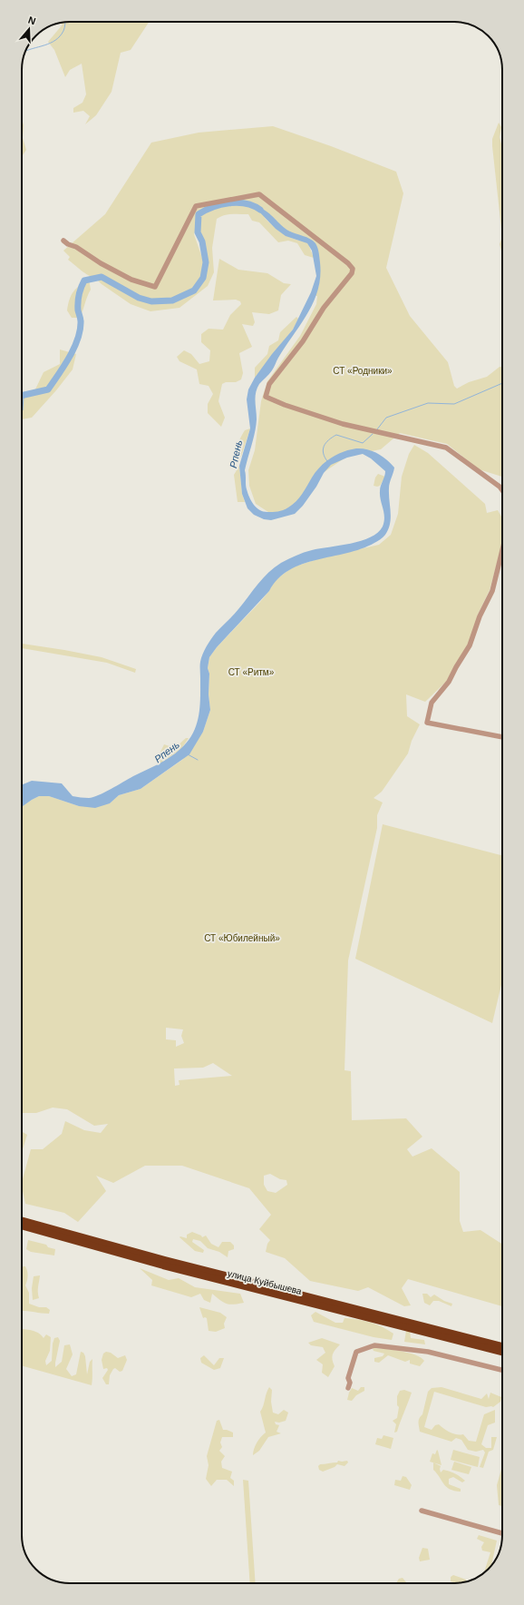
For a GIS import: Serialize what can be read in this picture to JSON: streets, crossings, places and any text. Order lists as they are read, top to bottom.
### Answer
{
  "streets": {
    "highway": ["улица Куйбышева"]
  },
  "water": ["Рпень"],
  "parks": ["СТ «Родники»", "СТ «Ритм»", "СТ «Юбилейный»"],
  "north": "top"
}
